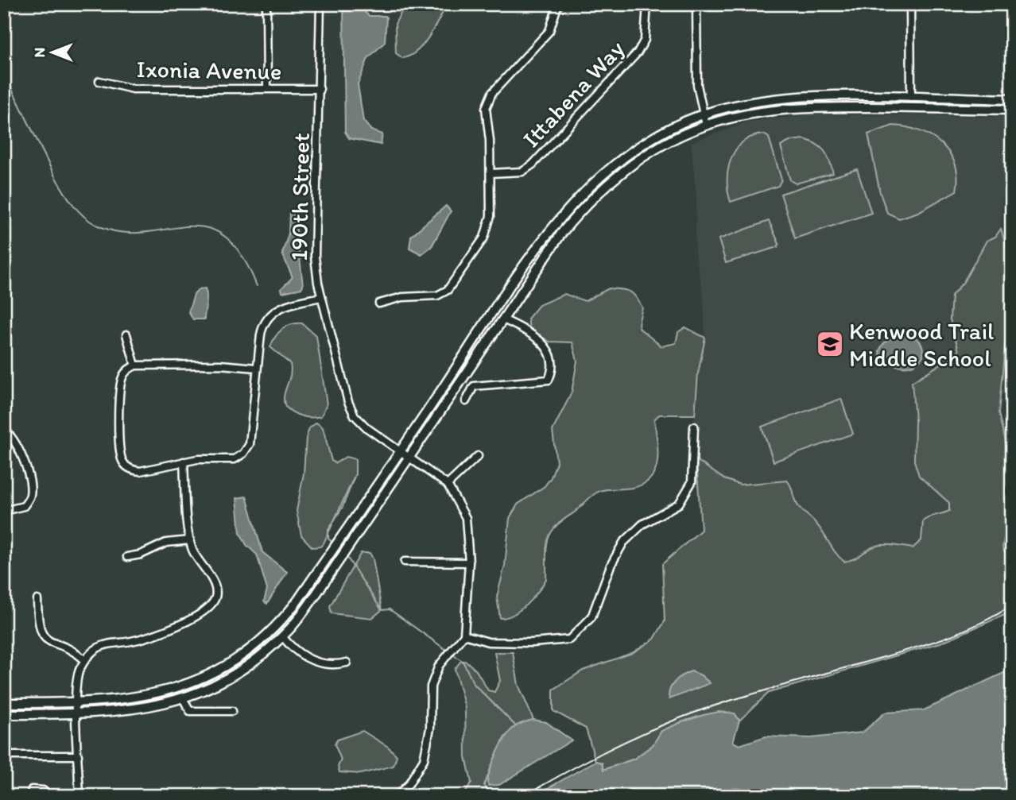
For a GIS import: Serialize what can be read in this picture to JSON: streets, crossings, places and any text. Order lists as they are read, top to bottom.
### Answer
{
  "streets": {
    "street": ["Ixonia Avenue", "Ittabena Way", "190th Street"]
  },
  "crossings": [
    ["Ixonia Avenue", "190th Street"]
  ],
  "places": {
    "school or university": ["Kenwood Trail Middle School"]
  },
  "north": "left"
}
